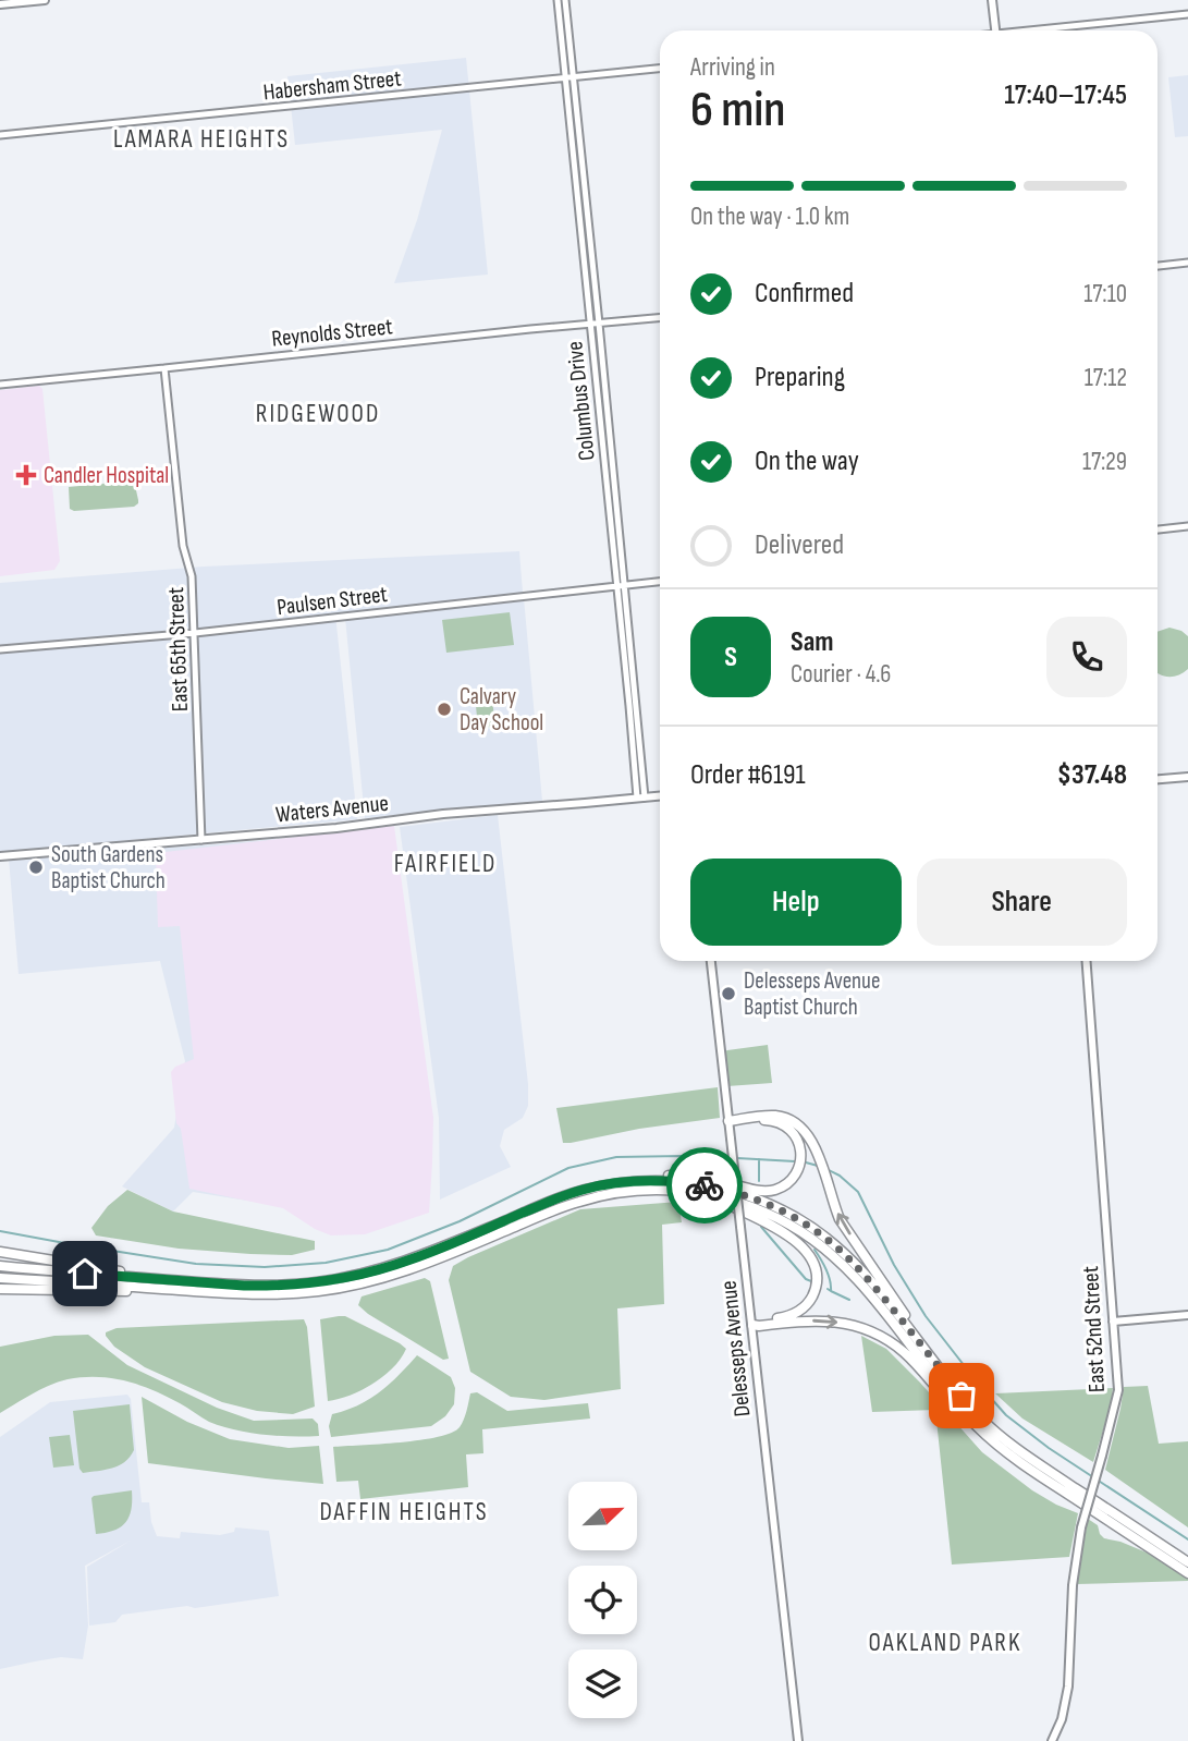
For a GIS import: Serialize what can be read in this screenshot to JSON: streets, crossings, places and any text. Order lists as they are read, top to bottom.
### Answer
{
  "streets": {
    "main road": ["Waters Avenue", "East 52nd Street", "Delesseps Avenue"],
    "street": [
      "Habersham Street",
      "Reynolds Street",
      "Columbus Drive",
      "Paulsen Street",
      "East 65th Street"
    ]
  },
  "crossings": [
    ["Habersham Street", "Columbus Drive"],
    ["Reynolds Street", "Columbus Drive"],
    ["Reynolds Street", "East 65th Street"],
    ["Columbus Drive", "Paulsen Street"],
    ["Columbus Drive", "Waters Avenue"],
    ["Paulsen Street", "East 65th Street"],
    ["East 65th Street", "Waters Avenue"]
  ],
  "districts": [
    "LAMARA HEIGHTS",
    "RIDGEWOOD",
    "FAIRFIELD",
    "DAFFIN HEIGHTS",
    "OAKLAND PARK"
  ],
  "places": {
    "health": ["Candler Hospital"],
    "other": ["Calvary Day School", "South Gardens Baptist Church", "Delesseps Avenue Baptist Church"]
  },
  "north": "top right",
  "page": {
    "heading": ["6 min", "Arriving in", "17:40–17:45"],
    "panel": [
      "Sam",
      "Courier · 4.6",
      "Order #6191",
      "$37.48"
    ],
    "bar": "On the way · 1.0 km",
    "list": [
      ["Confirmed", "17:10"],
      ["Preparing", "17:12"],
      ["On the way", "17:29"],
      "Delivered"
    ],
    "round": "S",
    "buttons": ["Help", "Share"]
  }
}
